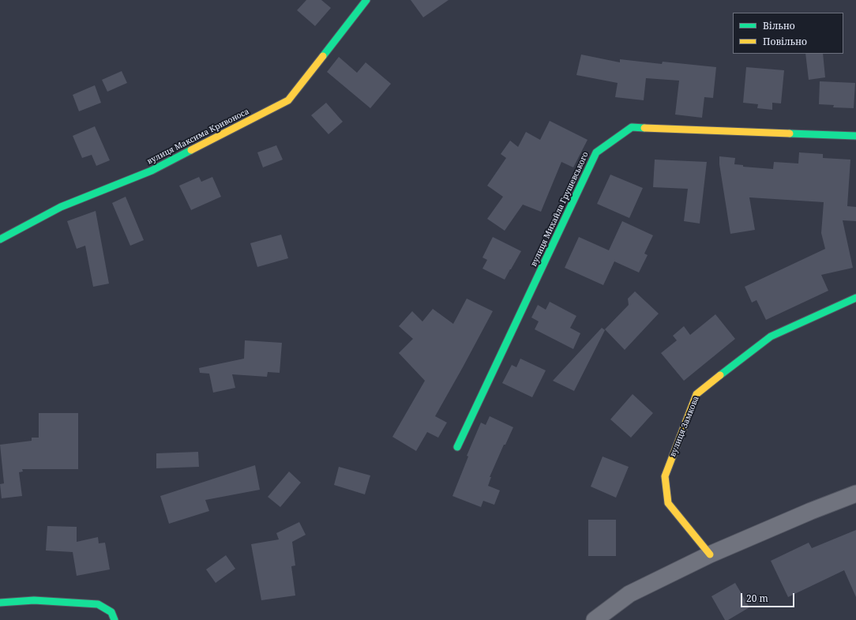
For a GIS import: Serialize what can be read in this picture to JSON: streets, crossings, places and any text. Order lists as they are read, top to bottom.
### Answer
{
  "streets": {
    "street": ["вулиця Максима Кривоноса", "вулиця Михайла Грушевського", "вулиця Замкова"]
  },
  "legend": ["Вільно", "Повільно"],
  "scale_bar": "20 m"
}
